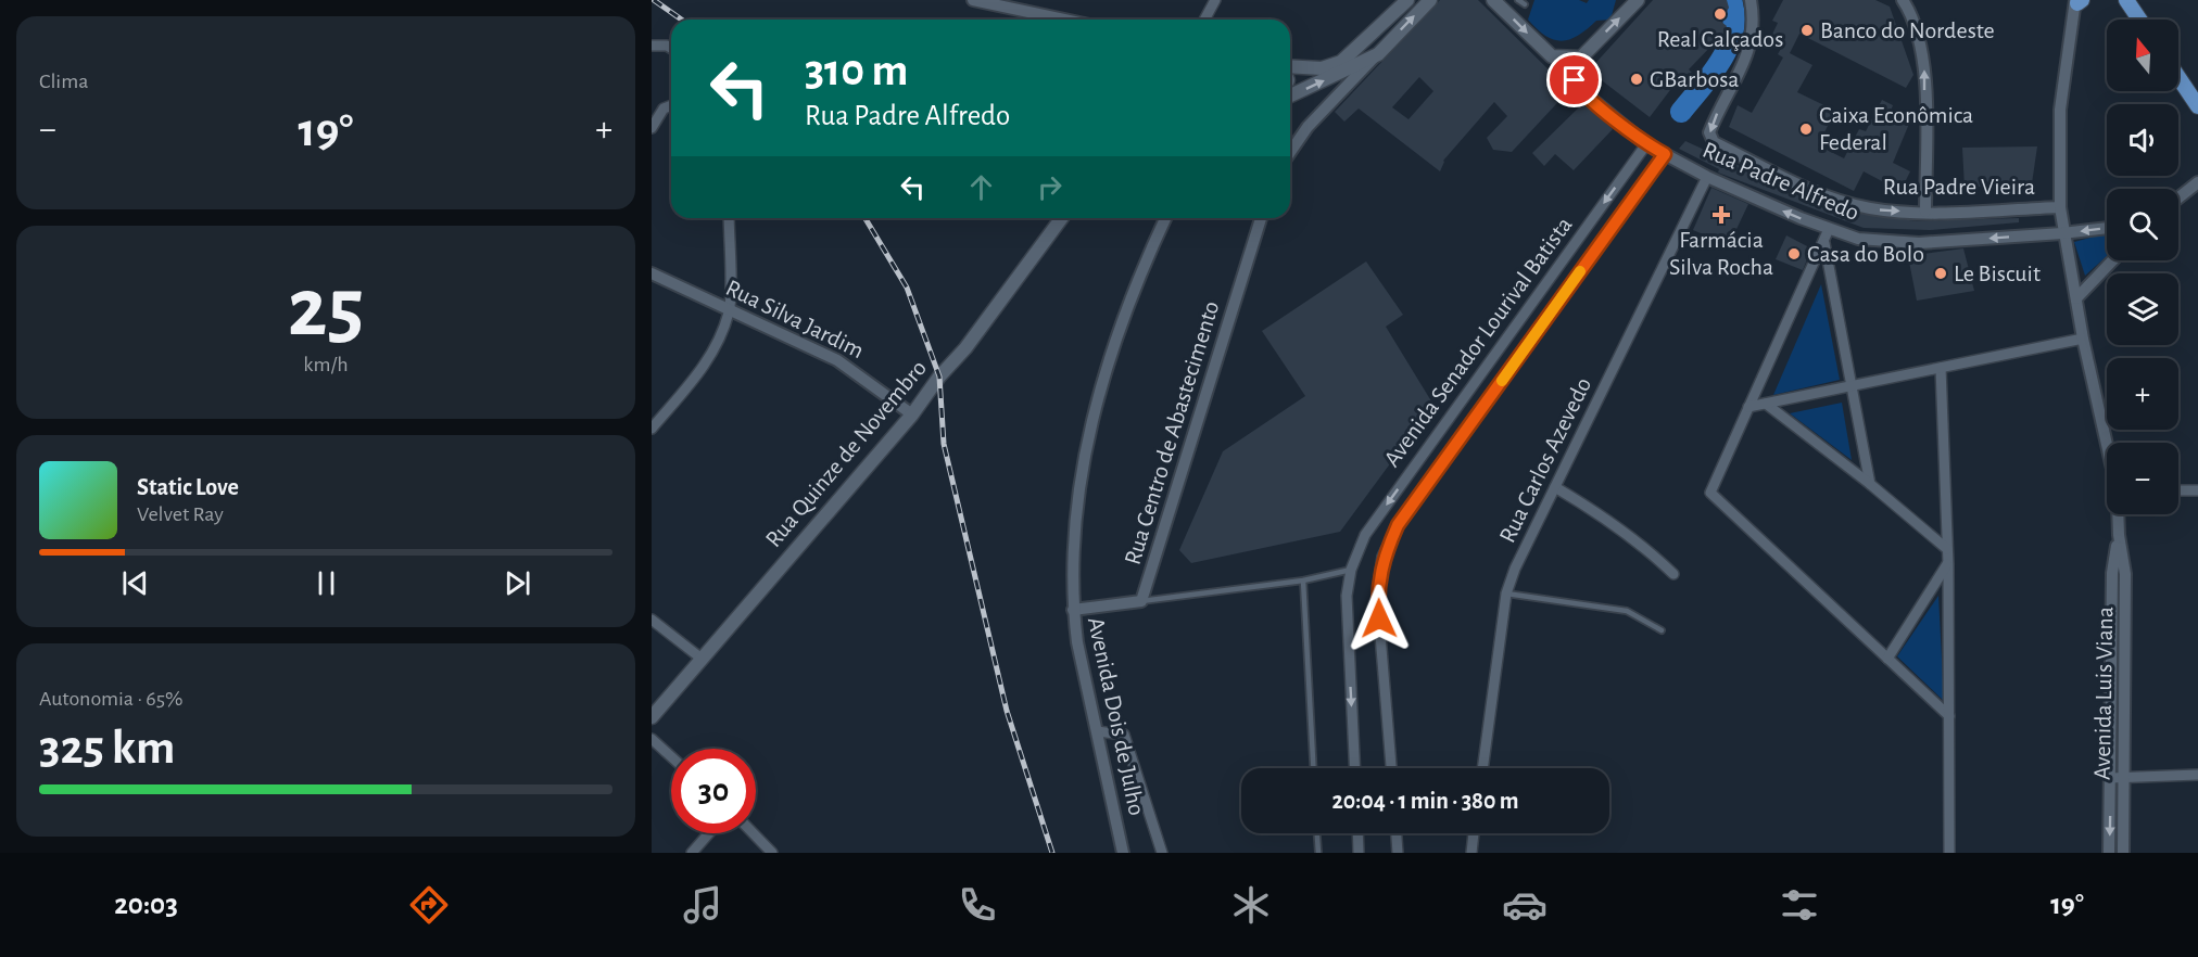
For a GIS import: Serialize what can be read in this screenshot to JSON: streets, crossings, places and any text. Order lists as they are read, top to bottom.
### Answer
{
  "streets": {
    "main road": ["Rua Quinze de Novembro"],
    "street": [
      "Rua Padre Alfredo",
      "Rua Padre Vieira",
      "Rua Silva Jardim",
      "Avenida Senador Lourival Batista",
      "Rua Centro de Abastecimento",
      "Rua Carlos Azevedo",
      "Avenida Luis Viana",
      "Avenida Dois de Julho"
    ]
  },
  "crossings": [
    ["Rua Padre Alfredo", "Avenida Senador Lourival Batista"],
    ["Rua Padre Alfredo", "Rua Carlos Azevedo"],
    ["Rua Silva Jardim", "Rua Quinze de Novembro"],
    ["Rua Centro de Abastecimento", "Avenida Dois de Julho"]
  ],
  "one_way": ["Rua Padre Alfredo"],
  "places": {
    "other": [
      "Real Calçados",
      "Banco do Nordeste",
      "GBarbosa",
      "Caixa Econômica Federal",
      "Casa do Bolo",
      "Le Biscuit"
    ],
    "health": ["Farmácia Silva Rocha"]
  },
  "north": "top",
  "page": {
    "tile": [
      "Clima",
      ["25", "km/h"],
      ["Autonomia · 65%", "325 km"]
    ],
    "map_buttons": ["+", "−"],
    "turn": ["310 m", "Rua Padre Alfredo"],
    "heat": ["−", "19°", "+"],
    "song": ["Static Love", "Velvet Ray"],
    "limit": "30",
    "trip": "20:04 · 1 min · 380 m",
    "tabs": ["20:03", "19°"]
  }
}
